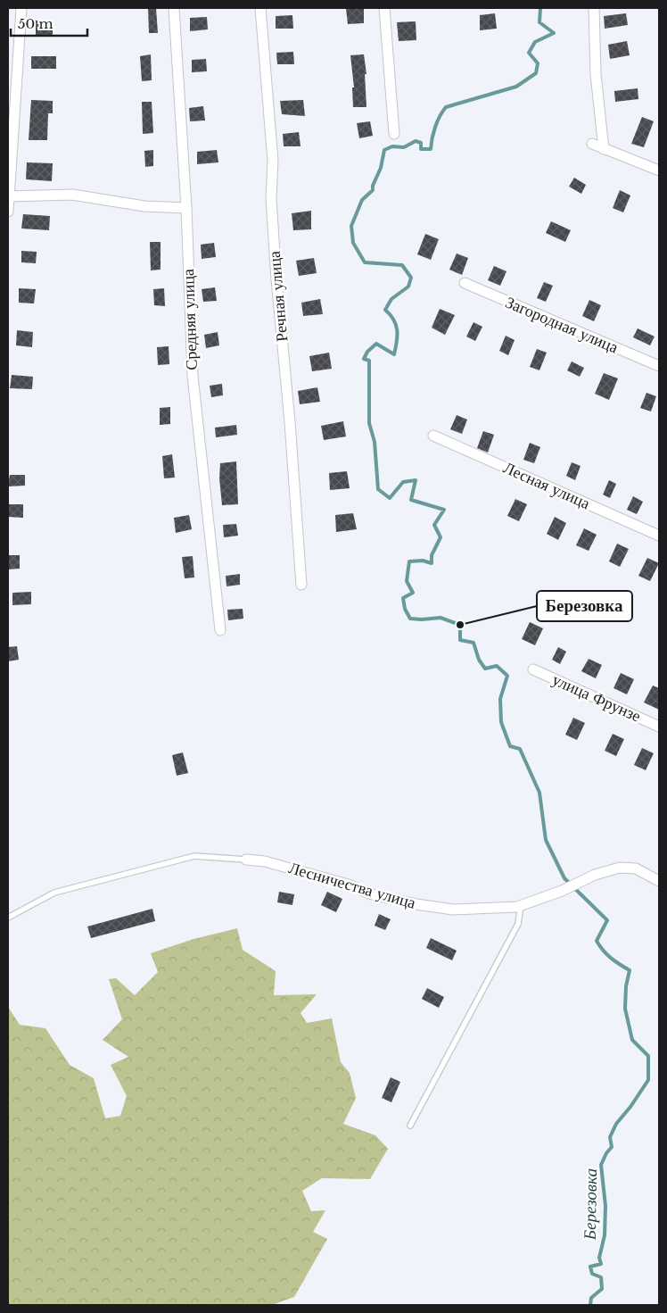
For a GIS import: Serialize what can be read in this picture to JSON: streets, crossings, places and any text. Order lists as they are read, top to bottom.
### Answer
{
  "streets": {
    "street": [
      "Речная улица",
      "Средняя улица",
      "Загородная улица",
      "Лесная улица",
      "улица Фрунзе",
      "Лесничества улица"
    ]
  },
  "water": ["Березовка"],
  "places": ["Березовка"],
  "scale_bar": "50 m"
}
